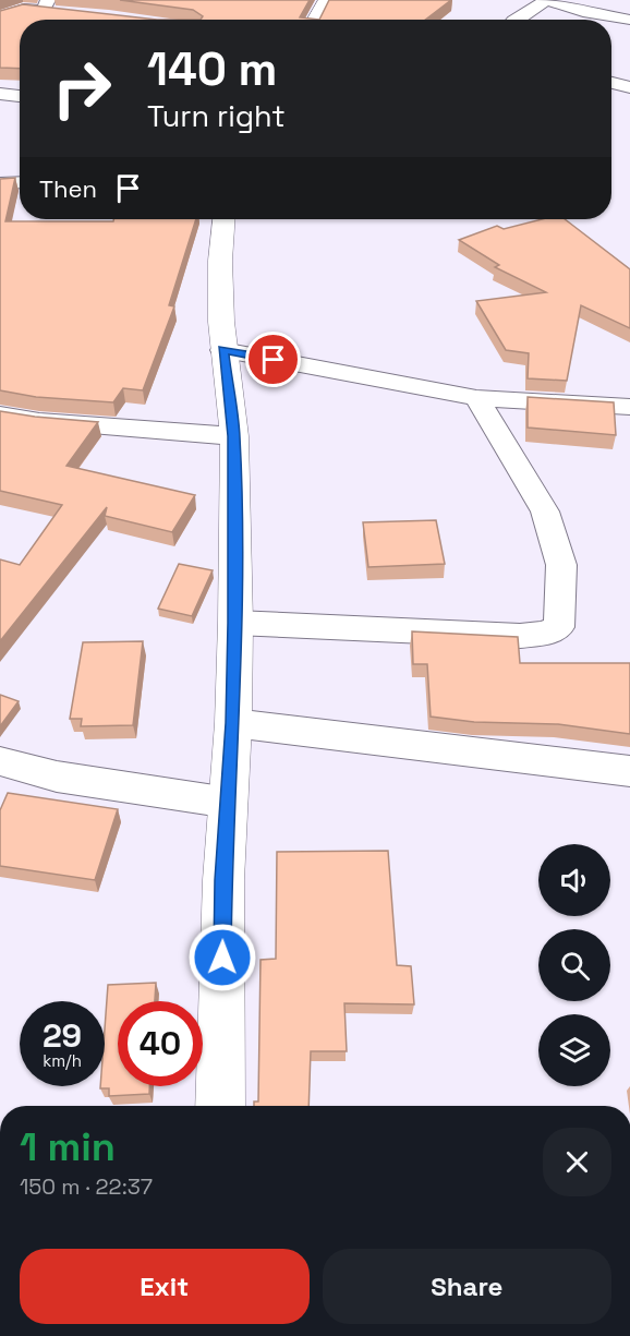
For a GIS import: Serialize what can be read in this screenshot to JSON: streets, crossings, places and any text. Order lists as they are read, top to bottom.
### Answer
{
  "page": {
    "turn": ["140 m", "Turn right"],
    "then": "Then",
    "speed": "29 km/h",
    "limit": "40",
    "heading": ["1 min", "150 m · 22:37"],
    "buttons": ["Exit", "Share"]
  }
}
